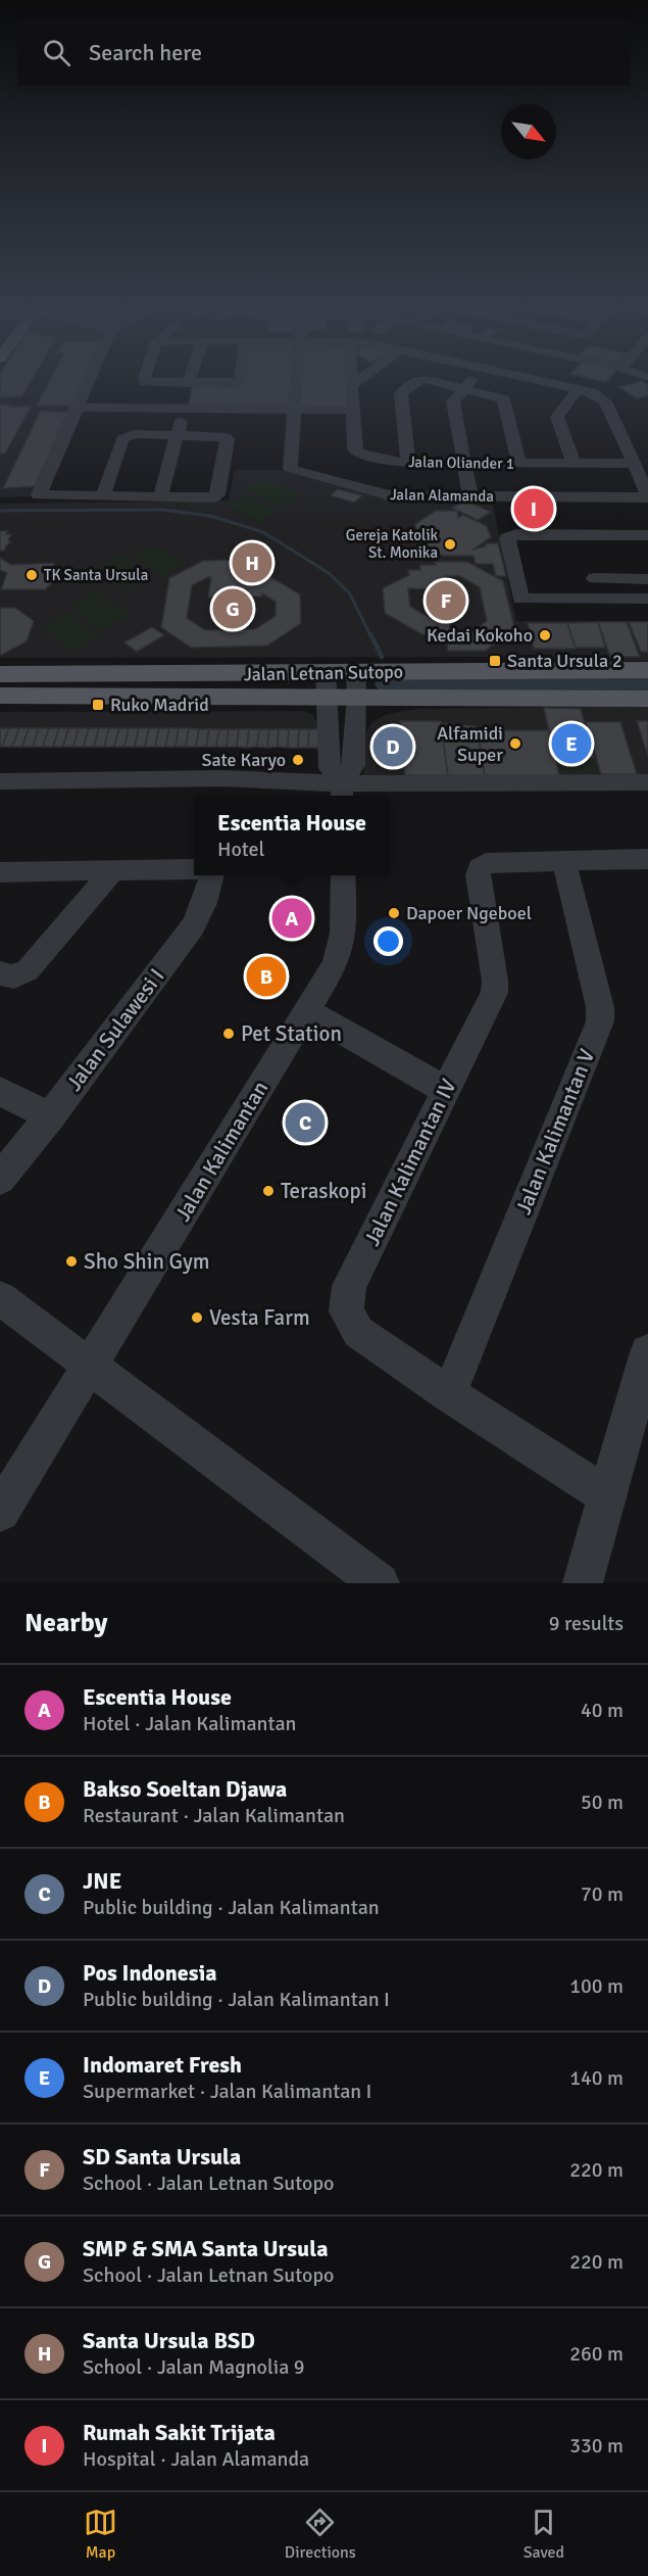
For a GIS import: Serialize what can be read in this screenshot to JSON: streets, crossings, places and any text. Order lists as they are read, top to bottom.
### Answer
{
  "streets": {
    "main road": ["Jalan Letnan Sutopo"],
    "street": [
      "Jalan Oliander 1",
      "Jalan Alamanda",
      "Jalan Sulawesi I",
      "Jalan Kalimantan V",
      "Jalan Kalimantan",
      "Jalan Kalimantan IV"
    ]
  },
  "crossings": [
    ["Jalan Kalimantan V", "Jalan Kalimantan IV"]
  ],
  "places": {
    "other": [
      "Gereja Katolik St. Monika",
      "TK Santa Ursula",
      "Kedai Kokoho",
      "Alfamidi Super",
      "Sate Karyo",
      "Dapoer Ngeboel",
      "Pet Station",
      "Teraskopi",
      "Sho Shin Gym",
      "Vesta Farm"
    ],
    "transit": ["Santa Ursula 2", "Ruko Madrid"]
  },
  "north": "bottom right",
  "page": {
    "search": "Search here",
    "pins": [
      "I",
      "H",
      "F",
      "G",
      "E",
      "D",
      "A",
      "B",
      "C"
    ],
    "popup": ["Escentia House", "Hotel"],
    "heading": ["Nearby", "9 results"],
    "list": [
      {
        "mark": "A",
        "name": "Escentia House",
        "note": "Hotel · Jalan Kalimantan",
        "value": "40 m"
      },
      {
        "mark": "B",
        "name": "Bakso Soeltan Djawa",
        "note": "Restaurant · Jalan Kalimantan",
        "value": "50 m"
      },
      {
        "mark": "C",
        "name": "JNE",
        "note": "Public building · Jalan Kalimantan",
        "value": "70 m"
      },
      {
        "mark": "D",
        "name": "Pos Indonesia",
        "note": "Public building · Jalan Kalimantan I",
        "value": "100 m"
      },
      {
        "mark": "E",
        "name": "Indomaret Fresh",
        "note": "Supermarket · Jalan Kalimantan I",
        "value": "140 m"
      },
      {
        "mark": "F",
        "name": "SD Santa Ursula",
        "note": "School · Jalan Letnan Sutopo",
        "value": "220 m"
      },
      {
        "mark": "G",
        "name": "SMP & SMA Santa Ursula",
        "note": "School · Jalan Letnan Sutopo",
        "value": "220 m"
      },
      {
        "mark": "H",
        "name": "Santa Ursula BSD",
        "note": "School · Jalan Magnolia 9",
        "value": "260 m"
      },
      {
        "mark": "I",
        "name": "Rumah Sakit Trijata",
        "note": "Hospital · Jalan Alamanda",
        "value": "330 m"
      }
    ],
    "nav": ["Map", "Directions", "Saved"]
  }
}
